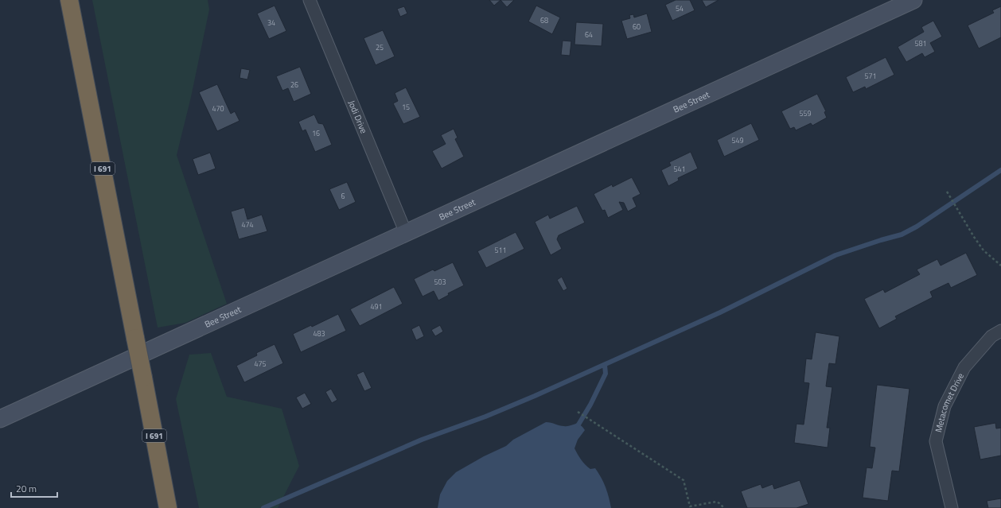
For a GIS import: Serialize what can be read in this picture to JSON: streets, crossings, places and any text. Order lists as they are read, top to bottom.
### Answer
{
  "streets": {
    "highway": ["I 691"],
    "street": ["Bee Street", "Jodi Drive", "Metacomet Drive"]
  },
  "crossings": [
    ["Bee Street", "Jodi Drive"]
  ],
  "house_numbers": [
    "54",
    "68",
    "34",
    "60",
    "64",
    "581",
    "25",
    "571",
    "26",
    "15",
    "470",
    "559",
    "16",
    "549",
    "541",
    "6",
    "474",
    "511",
    "503",
    "491",
    "483",
    "475"
  ],
  "scale_bar": "20 m"
}
